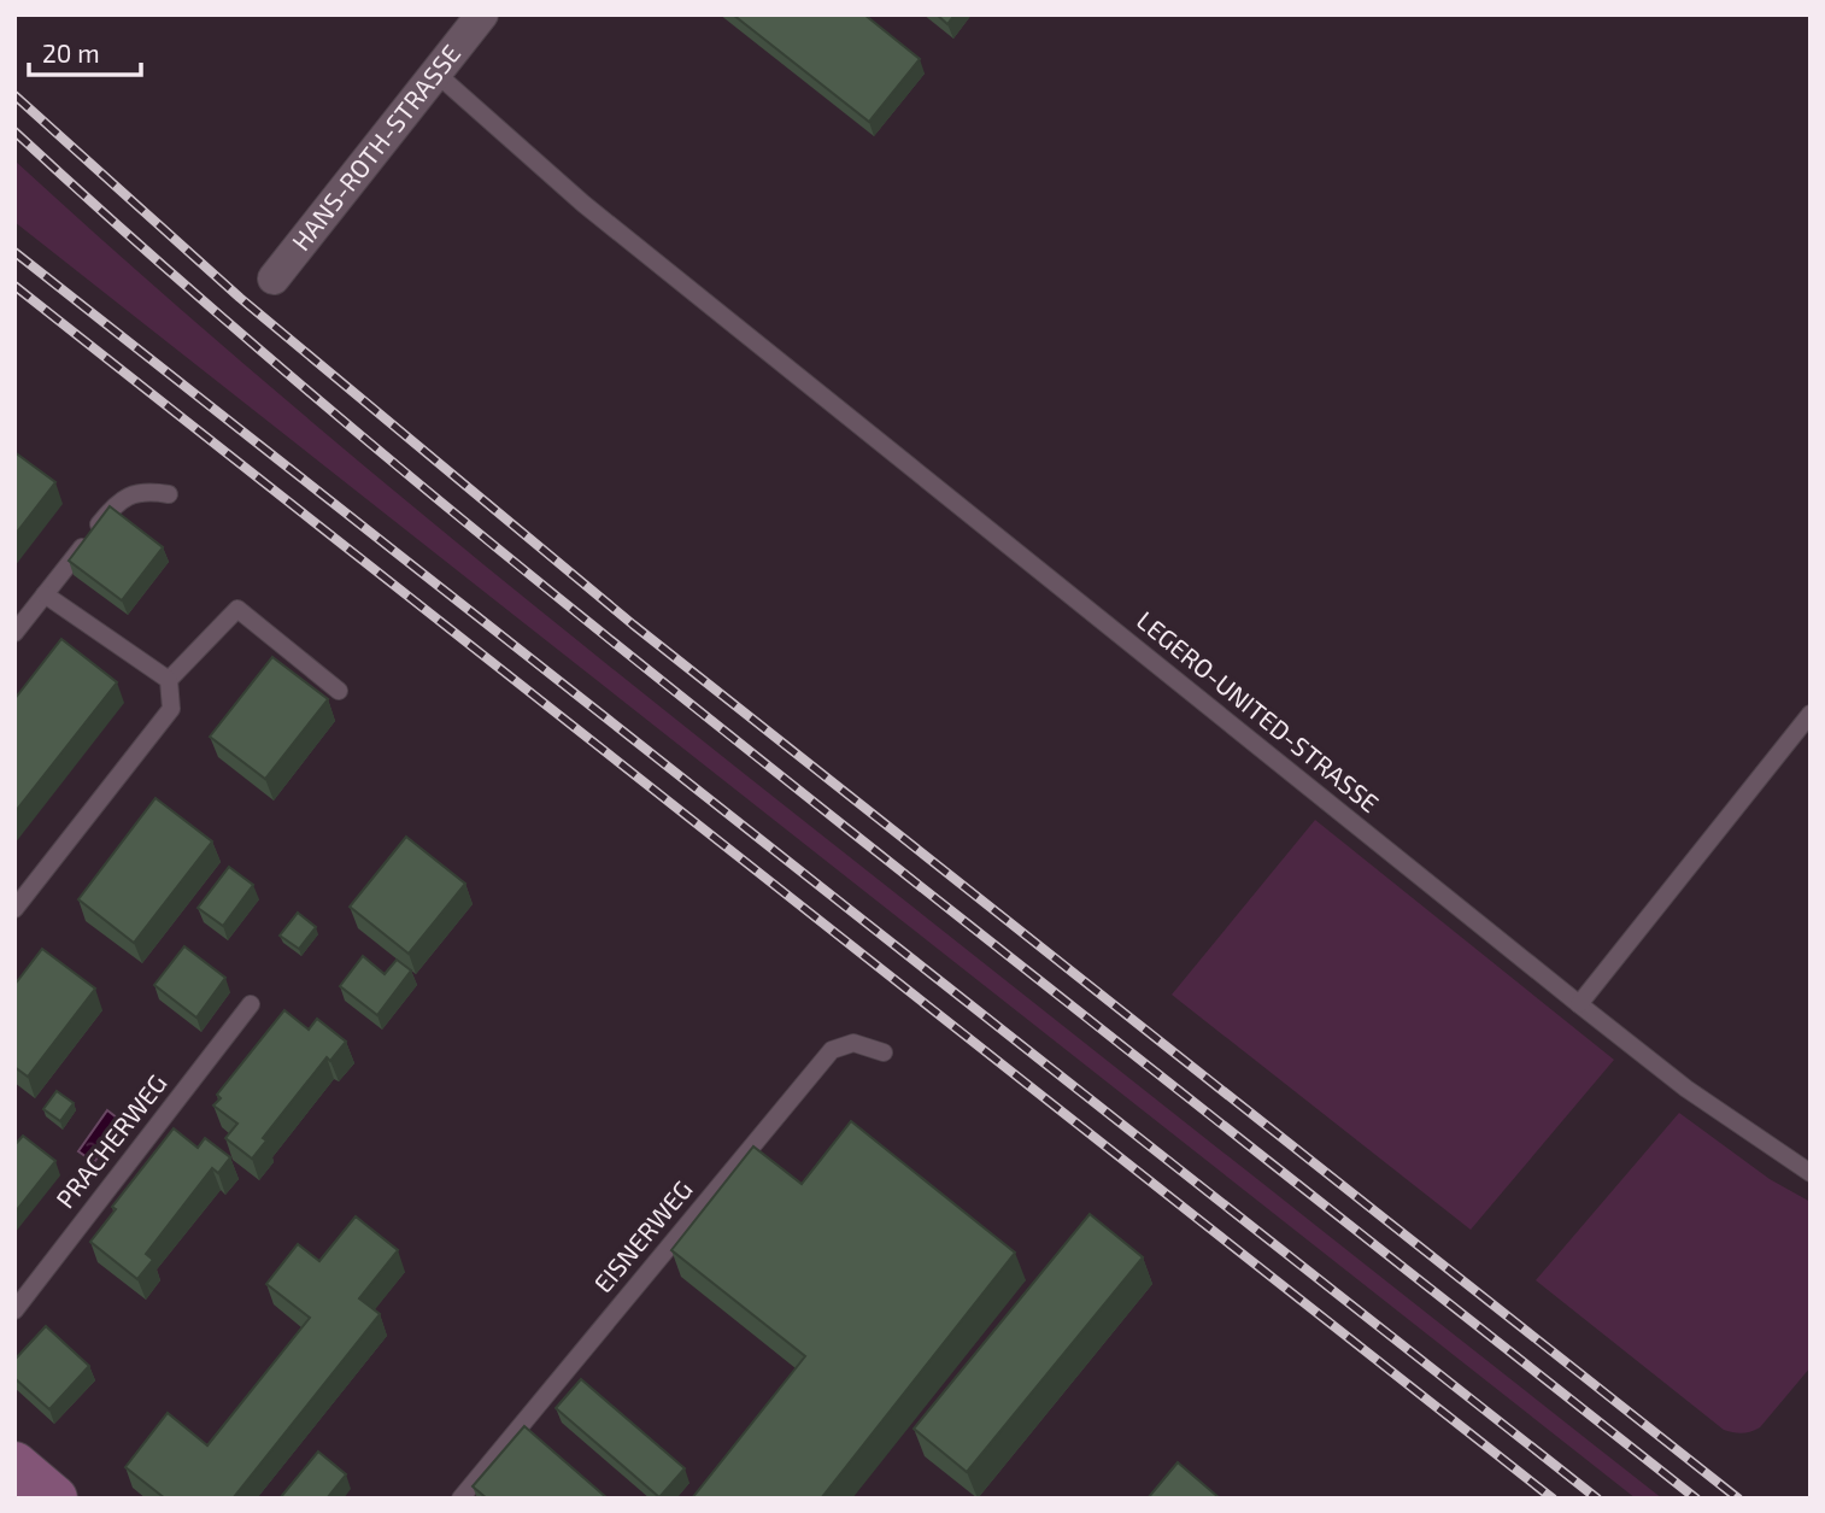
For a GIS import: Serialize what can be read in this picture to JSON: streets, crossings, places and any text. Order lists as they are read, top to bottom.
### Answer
{
  "streets": {
    "street": ["HANS-ROTH-STRASSE"],
    "lane": ["LEGERO-UNITED-STRASSE", "PRACHERWEG", "EISNERWEG"]
  },
  "crossings": [
    ["HANS-ROTH-STRASSE", "LEGERO-UNITED-STRASSE"]
  ],
  "scale_bar": "20 m"
}
